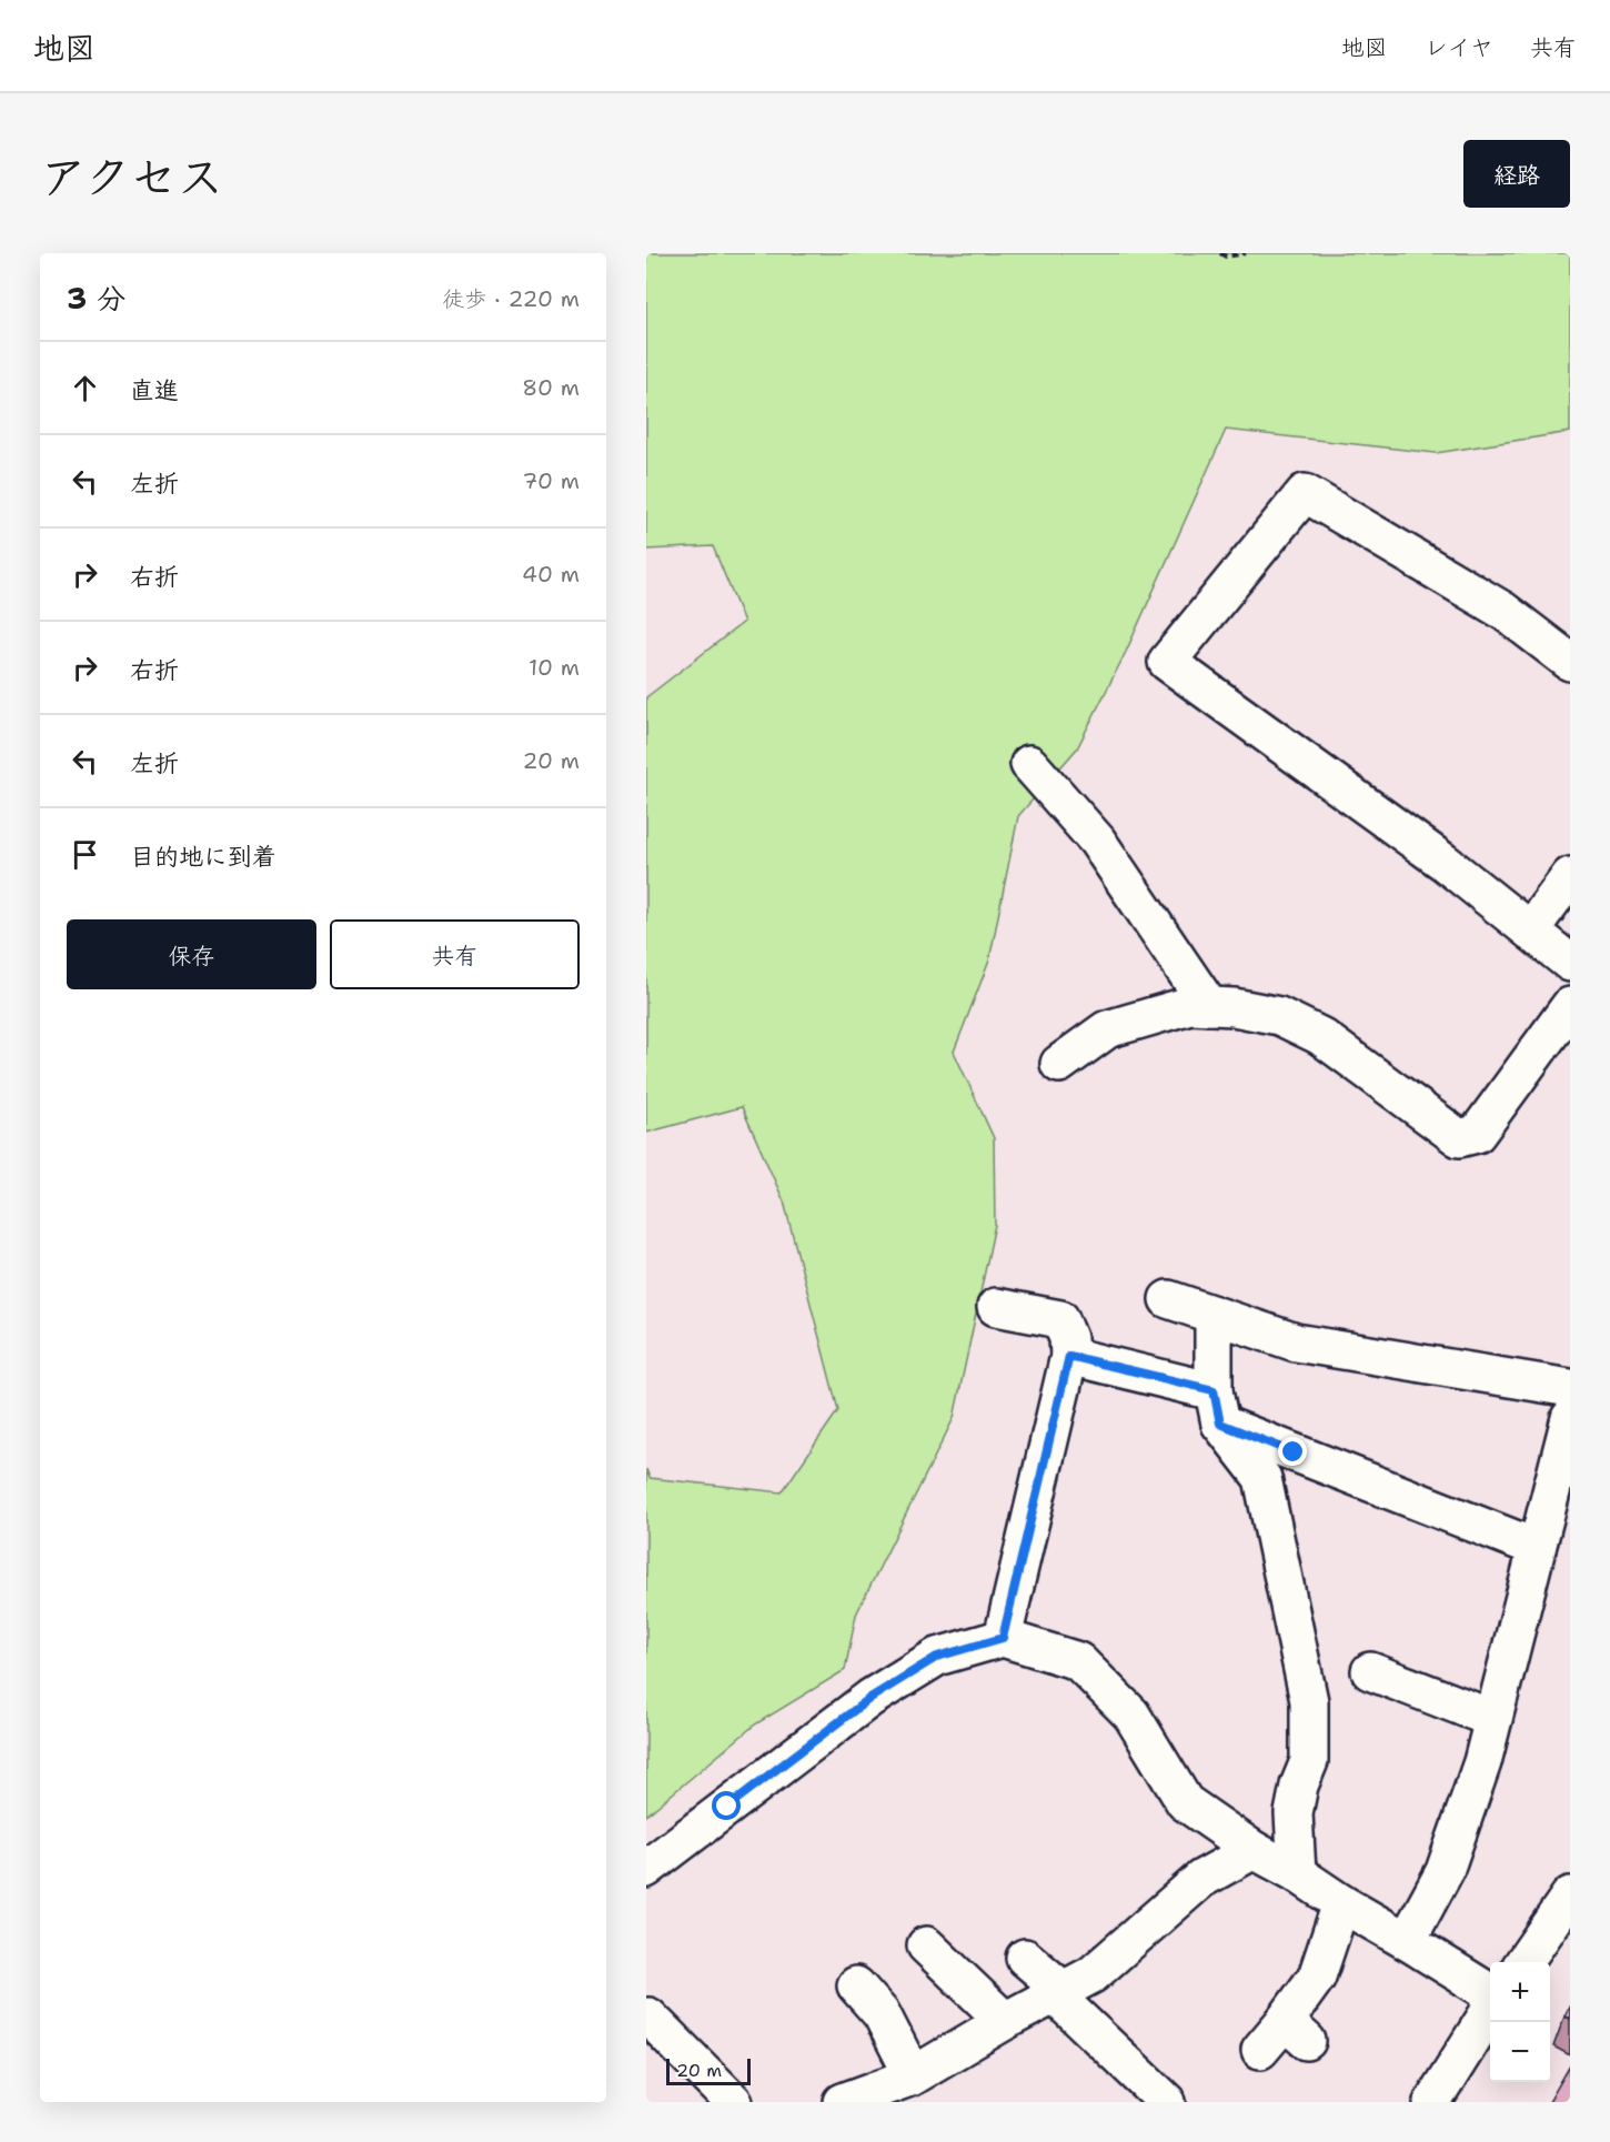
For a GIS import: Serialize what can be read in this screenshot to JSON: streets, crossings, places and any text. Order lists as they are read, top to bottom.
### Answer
{
  "scale_bar": "20 m",
  "page": {
    "header": "地図",
    "nav": ["地図", "レイヤ", "共有"],
    "title": "アクセス",
    "buttons": [
      "経路",
      ["保存", "共有"]
    ],
    "heading": ["3 分", "徒歩 · 220 m"],
    "list": [
      ["直進", "80 m"],
      ["左折", "70 m"],
      ["右折", "40 m"],
      ["右折", "10 m"],
      ["左折", "20 m"],
      "目的地に到着"
    ],
    "map_buttons": ["+", "−"],
    "scale": "20 m"
  }
}
